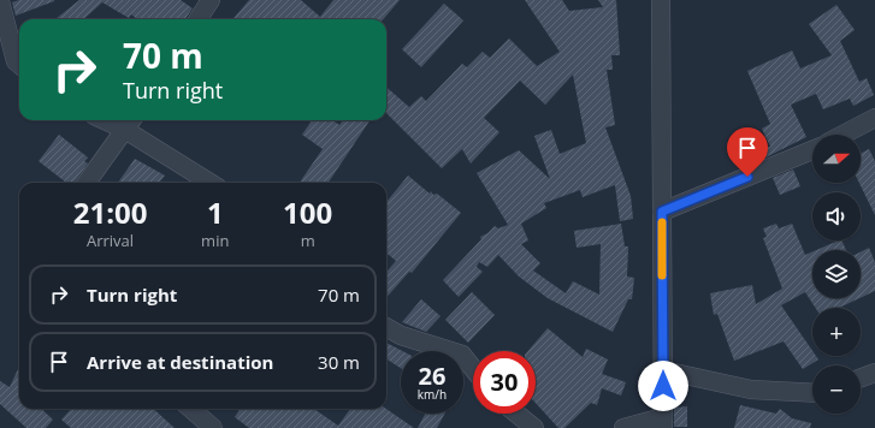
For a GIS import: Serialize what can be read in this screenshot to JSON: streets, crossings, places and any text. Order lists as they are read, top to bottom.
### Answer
{
  "north": "right",
  "page": {
    "turn": ["70 m", "Turn right"],
    "map_buttons": ["+", "−"],
    "eta": [
      "21:00",
      "Arrival",
      "1",
      "min",
      "100",
      "m"
    ],
    "list": [
      {
        "name": "Turn right",
        "value": "70 m"
      },
      {
        "name": "Arrive at destination",
        "value": "30 m"
      }
    ],
    "speed": "26 km/h",
    "limit": "30"
  }
}
